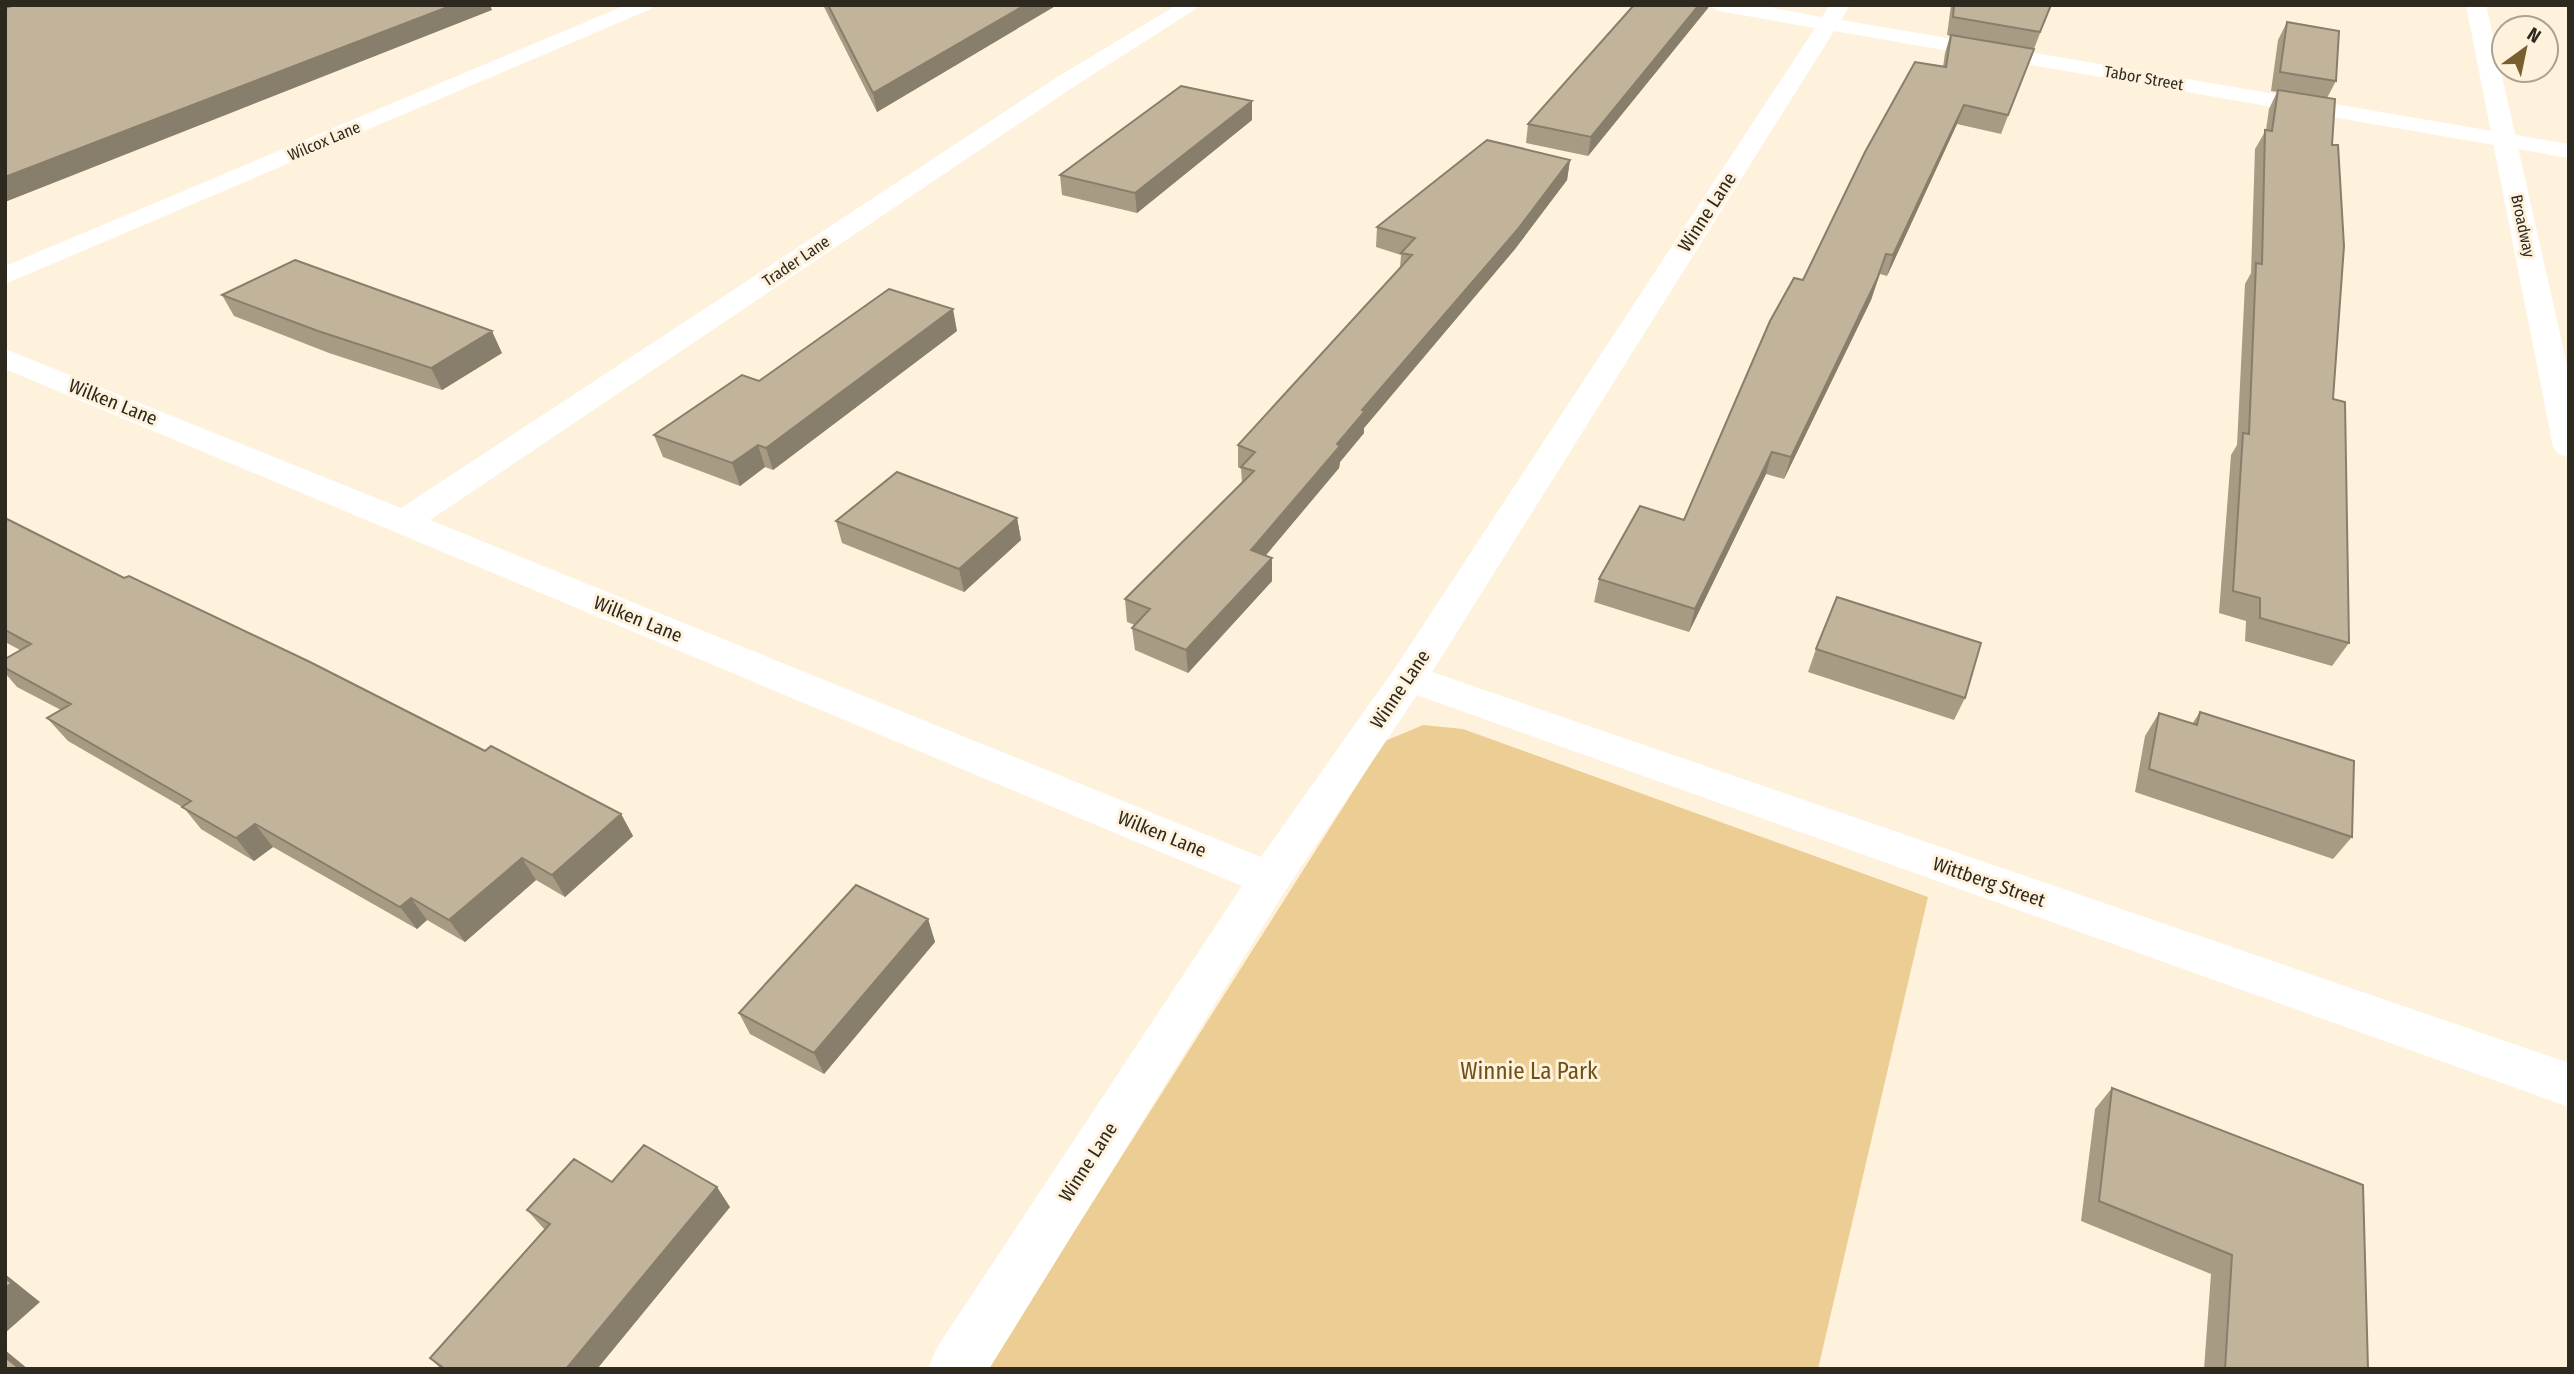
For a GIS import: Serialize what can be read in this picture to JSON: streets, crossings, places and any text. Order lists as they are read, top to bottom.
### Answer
{
  "streets": {
    "street": [
      "Tabor Street",
      "Wilcox Lane",
      "Winne Lane",
      "Broadway",
      "Trader Lane",
      "Wilken Lane",
      "Wittberg Street"
    ]
  },
  "crossings": [
    ["Tabor Street", "Winne Lane"],
    ["Tabor Street", "Broadway"],
    ["Winne Lane", "Wilken Lane"],
    ["Winne Lane", "Wittberg Street"],
    ["Trader Lane", "Wilken Lane"]
  ],
  "parks": ["Winnie La Park"],
  "north": "top right"
}
